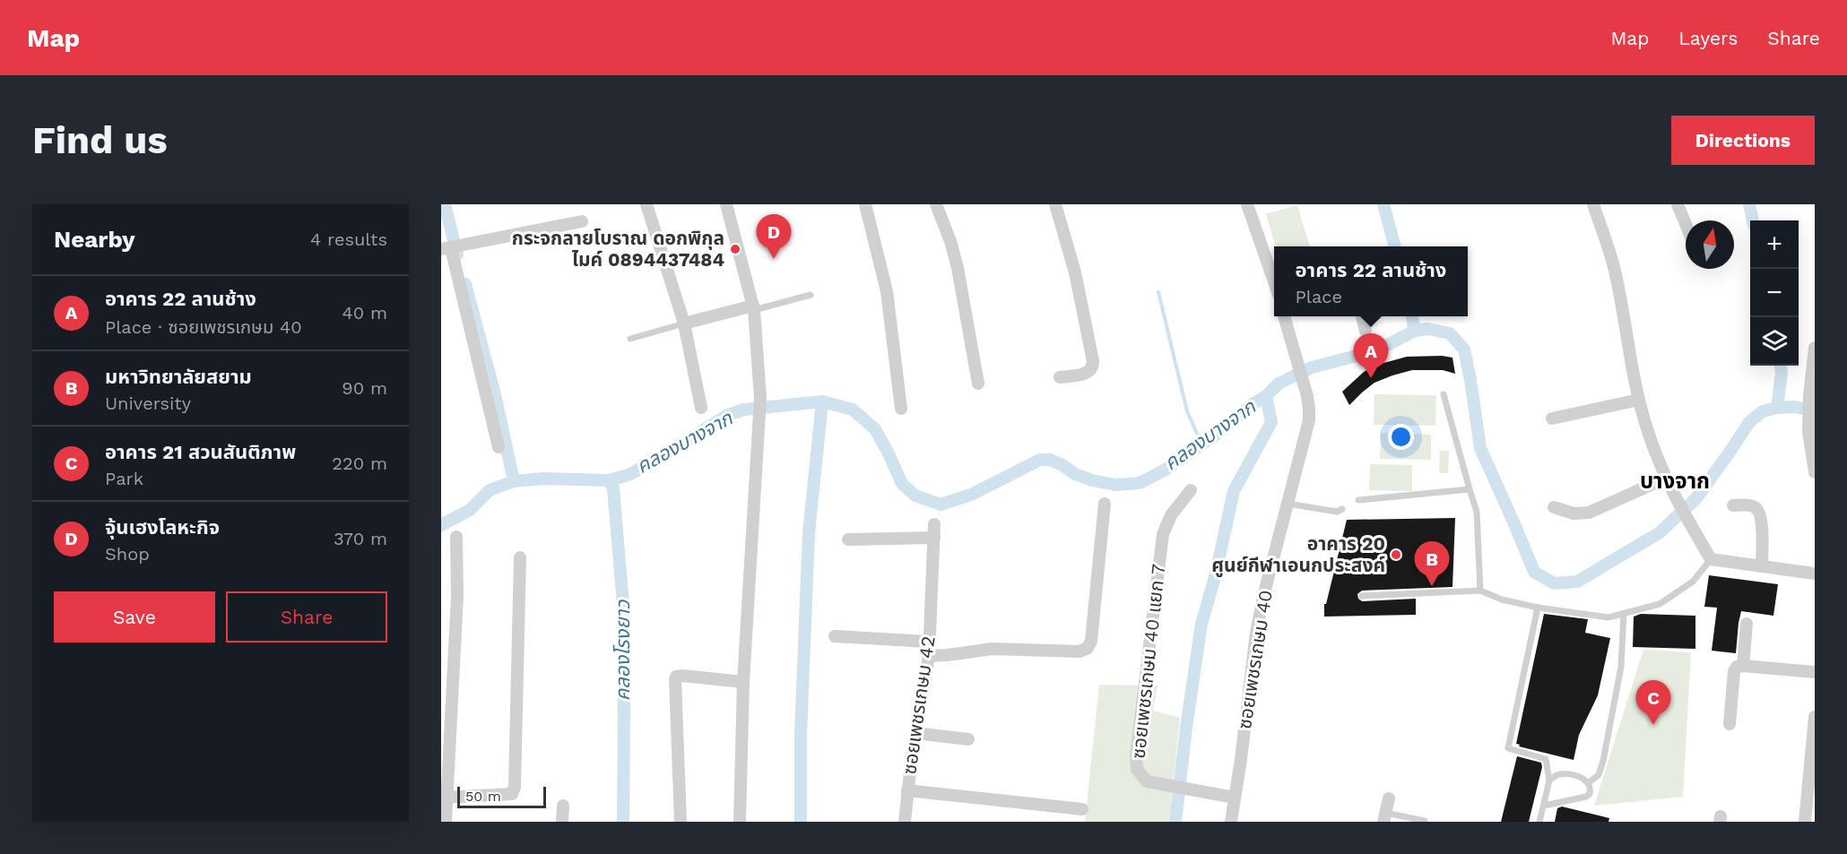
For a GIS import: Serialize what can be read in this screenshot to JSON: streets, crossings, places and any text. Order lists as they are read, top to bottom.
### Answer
{
  "streets": {
    "street": ["ซอยเพชรเกษม 40", "ซอยเพชรเกษม 40 แยก 7", "ซอยเพชรเกษม 42"]
  },
  "crossings": [
    ["ซอยเพชรเกษม 40", "ซอยเพชรเกษม 40 แยก 7"]
  ],
  "districts": ["บางจาก"],
  "water": ["คลองบางจาก", "คลองโรงยาว"],
  "places": ["กระจกลายโบราณ ดอกพิกุล ไมค์ 0894437484", "อาคาร 20 ศูนย์กีฬาเอนกประสงค์"],
  "scale_bar": "50 m",
  "north": "top",
  "page": {
    "header": "Map",
    "nav": ["Map", "Layers", "Share"],
    "buttons": [
      "Directions",
      ["Save", "Share"]
    ],
    "title": "Find us",
    "heading": ["Nearby", "4 results"],
    "pins": [
      "D",
      "A",
      "B",
      "C"
    ],
    "map_buttons": ["+", "−"],
    "popup": ["อาคาร 22 ลานช้าง", "Place"],
    "list": [
      {
        "mark": "A",
        "name": "อาคาร 22 ลานช้าง",
        "note": "Place · ซอยเพชรเกษม 40",
        "value": "40 m"
      },
      {
        "mark": "B",
        "name": "มหาวิทยาลัยสยาม",
        "note": "University",
        "value": "90 m"
      },
      {
        "mark": "C",
        "name": "อาคาร 21 สวนสันติภาพ",
        "note": "Park",
        "value": "220 m"
      },
      {
        "mark": "D",
        "name": "จุ้นเฮงโลหะกิจ",
        "note": "Shop",
        "value": "370 m"
      }
    ],
    "scale": "50 m"
  }
}
